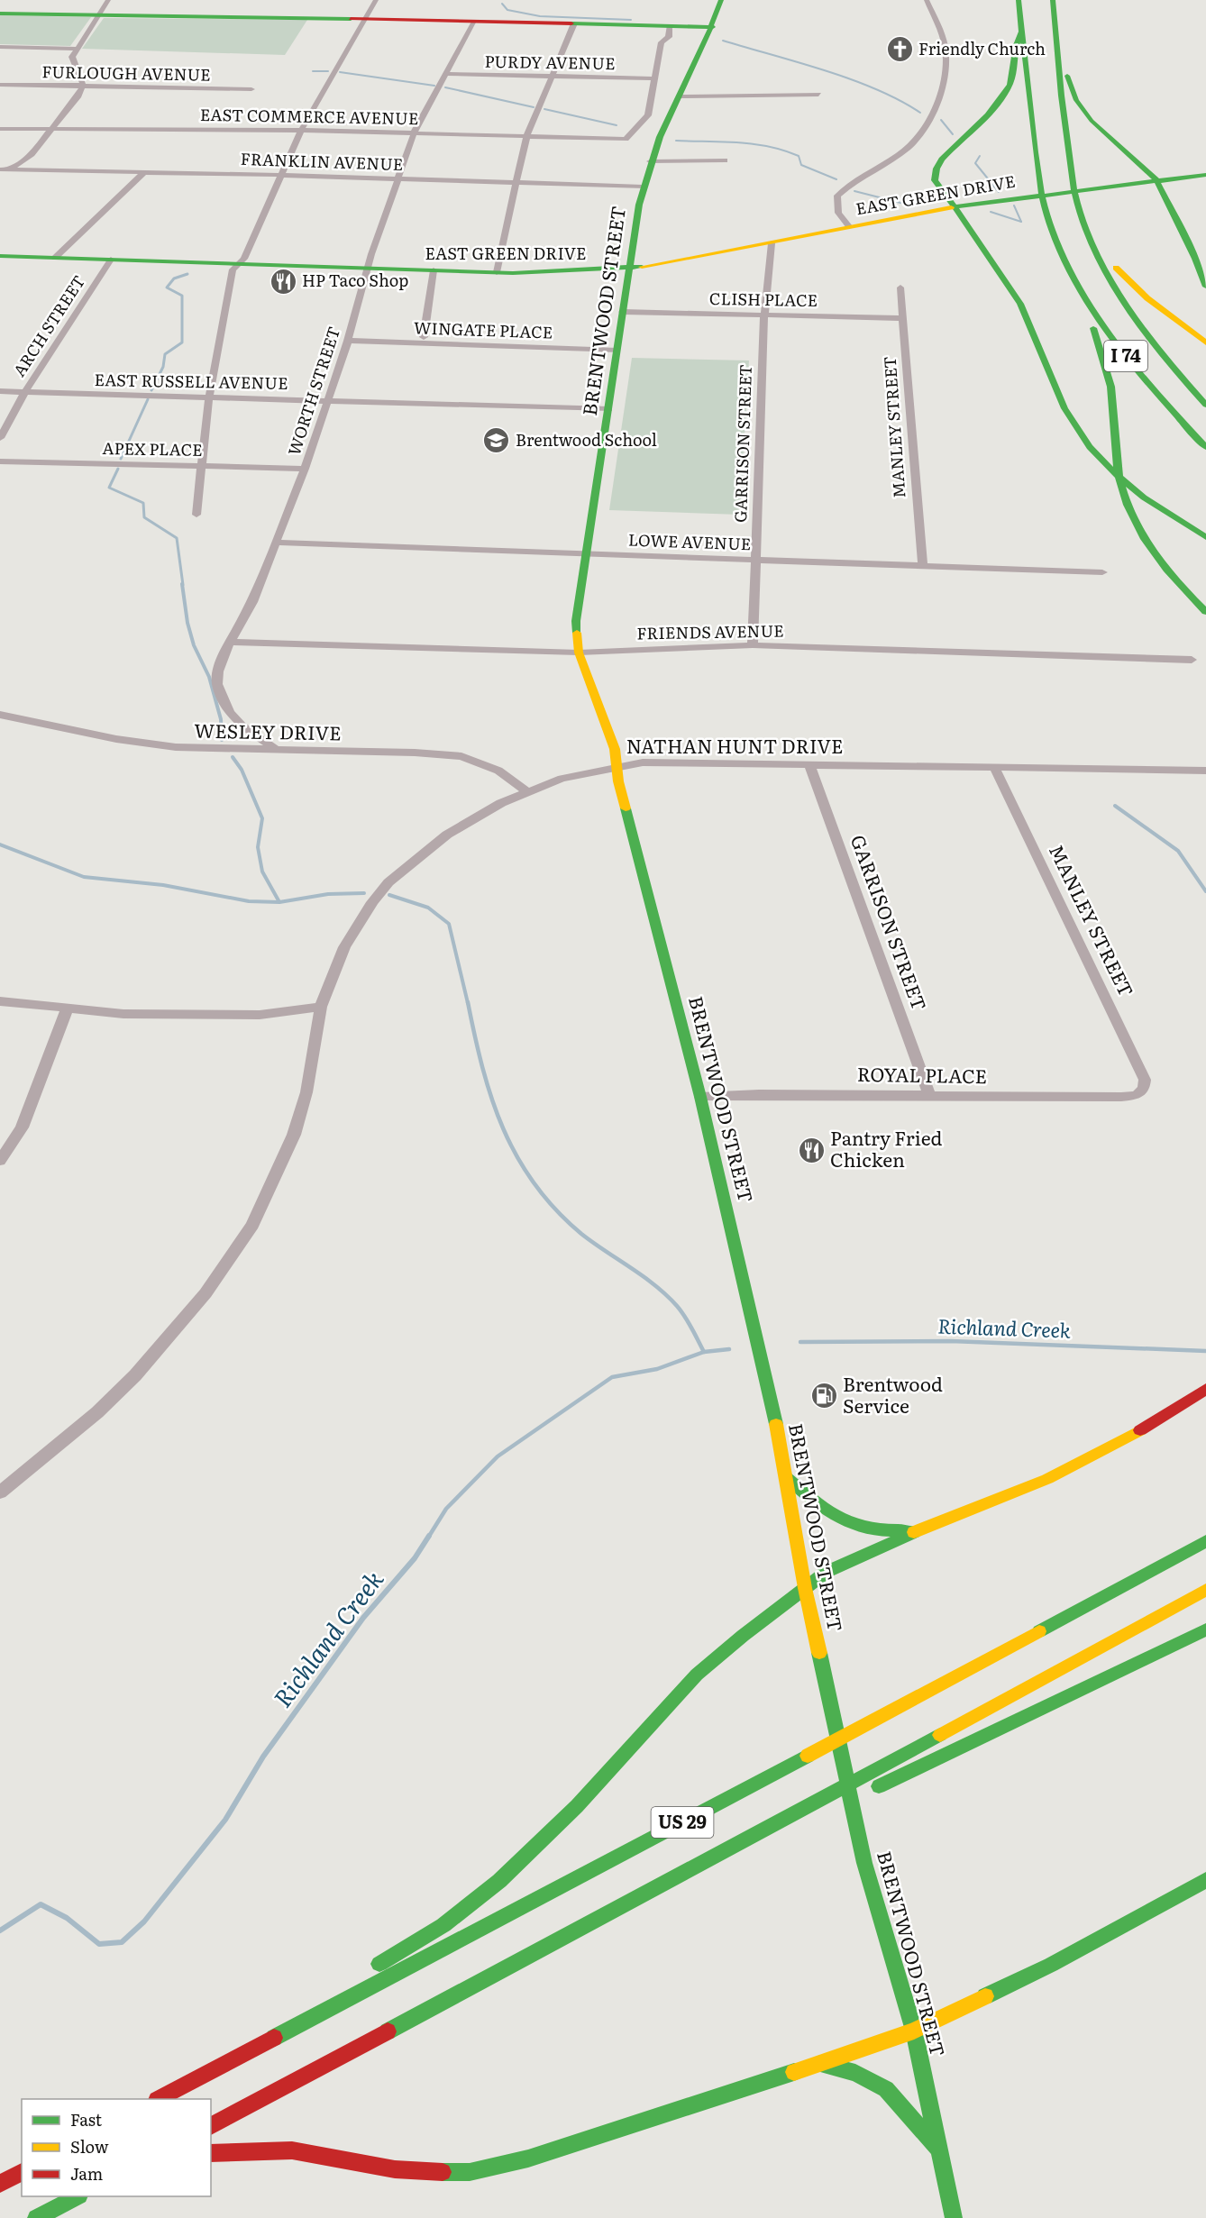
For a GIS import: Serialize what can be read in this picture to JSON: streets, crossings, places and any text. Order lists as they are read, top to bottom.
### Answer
{
  "streets": {
    "main road": [
      "EAST GREEN DRIVE",
      "BRENTWOOD STREET",
      "I 74",
      "US 29"
    ],
    "street": [
      "PURDY AVENUE",
      "FURLOUGH AVENUE",
      "EAST COMMERCE AVENUE",
      "FRANKLIN AVENUE",
      "CLISH PLACE",
      "ARCH STREET",
      "WINGATE PLACE",
      "EAST RUSSELL AVENUE",
      "WORTH STREET",
      "MANLEY STREET",
      "GARRISON STREET",
      "APEX PLACE",
      "LOWE AVENUE",
      "FRIENDS AVENUE",
      "WESLEY DRIVE",
      "NATHAN HUNT DRIVE",
      "ROYAL PLACE"
    ]
  },
  "crossings": [
    ["PURDY AVENUE", "EAST COMMERCE AVENUE"],
    ["PURDY AVENUE", "WORTH STREET"],
    ["EAST COMMERCE AVENUE", "WORTH STREET"],
    ["FRANKLIN AVENUE", "BRENTWOOD STREET"],
    ["FRANKLIN AVENUE", "WORTH STREET"],
    ["EAST GREEN DRIVE", "BRENTWOOD STREET"],
    ["EAST GREEN DRIVE", "ARCH STREET"],
    ["EAST GREEN DRIVE", "WORTH STREET"],
    ["EAST GREEN DRIVE", "GARRISON STREET"],
    ["CLISH PLACE", "BRENTWOOD STREET"],
    ["CLISH PLACE", "MANLEY STREET"],
    ["CLISH PLACE", "GARRISON STREET"],
    ["BRENTWOOD STREET", "WINGATE PLACE"],
    ["BRENTWOOD STREET", "EAST RUSSELL AVENUE"],
    ["BRENTWOOD STREET", "LOWE AVENUE"],
    ["BRENTWOOD STREET", "FRIENDS AVENUE"],
    ["BRENTWOOD STREET", "NATHAN HUNT DRIVE"],
    ["BRENTWOOD STREET", "ROYAL PLACE"],
    ["ARCH STREET", "EAST RUSSELL AVENUE"],
    ["WINGATE PLACE", "WORTH STREET"],
    ["EAST RUSSELL AVENUE", "WORTH STREET"],
    ["WORTH STREET", "APEX PLACE"],
    ["WORTH STREET", "LOWE AVENUE"],
    ["WORTH STREET", "FRIENDS AVENUE"],
    ["WORTH STREET", "WESLEY DRIVE"],
    ["MANLEY STREET", "LOWE AVENUE"],
    ["MANLEY STREET", "NATHAN HUNT DRIVE"],
    ["MANLEY STREET", "ROYAL PLACE"],
    ["GARRISON STREET", "LOWE AVENUE"],
    ["GARRISON STREET", "FRIENDS AVENUE"],
    ["GARRISON STREET", "NATHAN HUNT DRIVE"],
    ["GARRISON STREET", "ROYAL PLACE"],
    ["WESLEY DRIVE", "NATHAN HUNT DRIVE"]
  ],
  "water": ["Richland Creek"],
  "places": {
    "church": ["Friendly Church"],
    "restaurant": ["HP Taco Shop", "Pantry Fried Chicken"],
    "school or university": ["Brentwood School"],
    "fuel station": ["Brentwood Service"]
  },
  "legend": ["Fast", "Slow", "Jam"]
}
